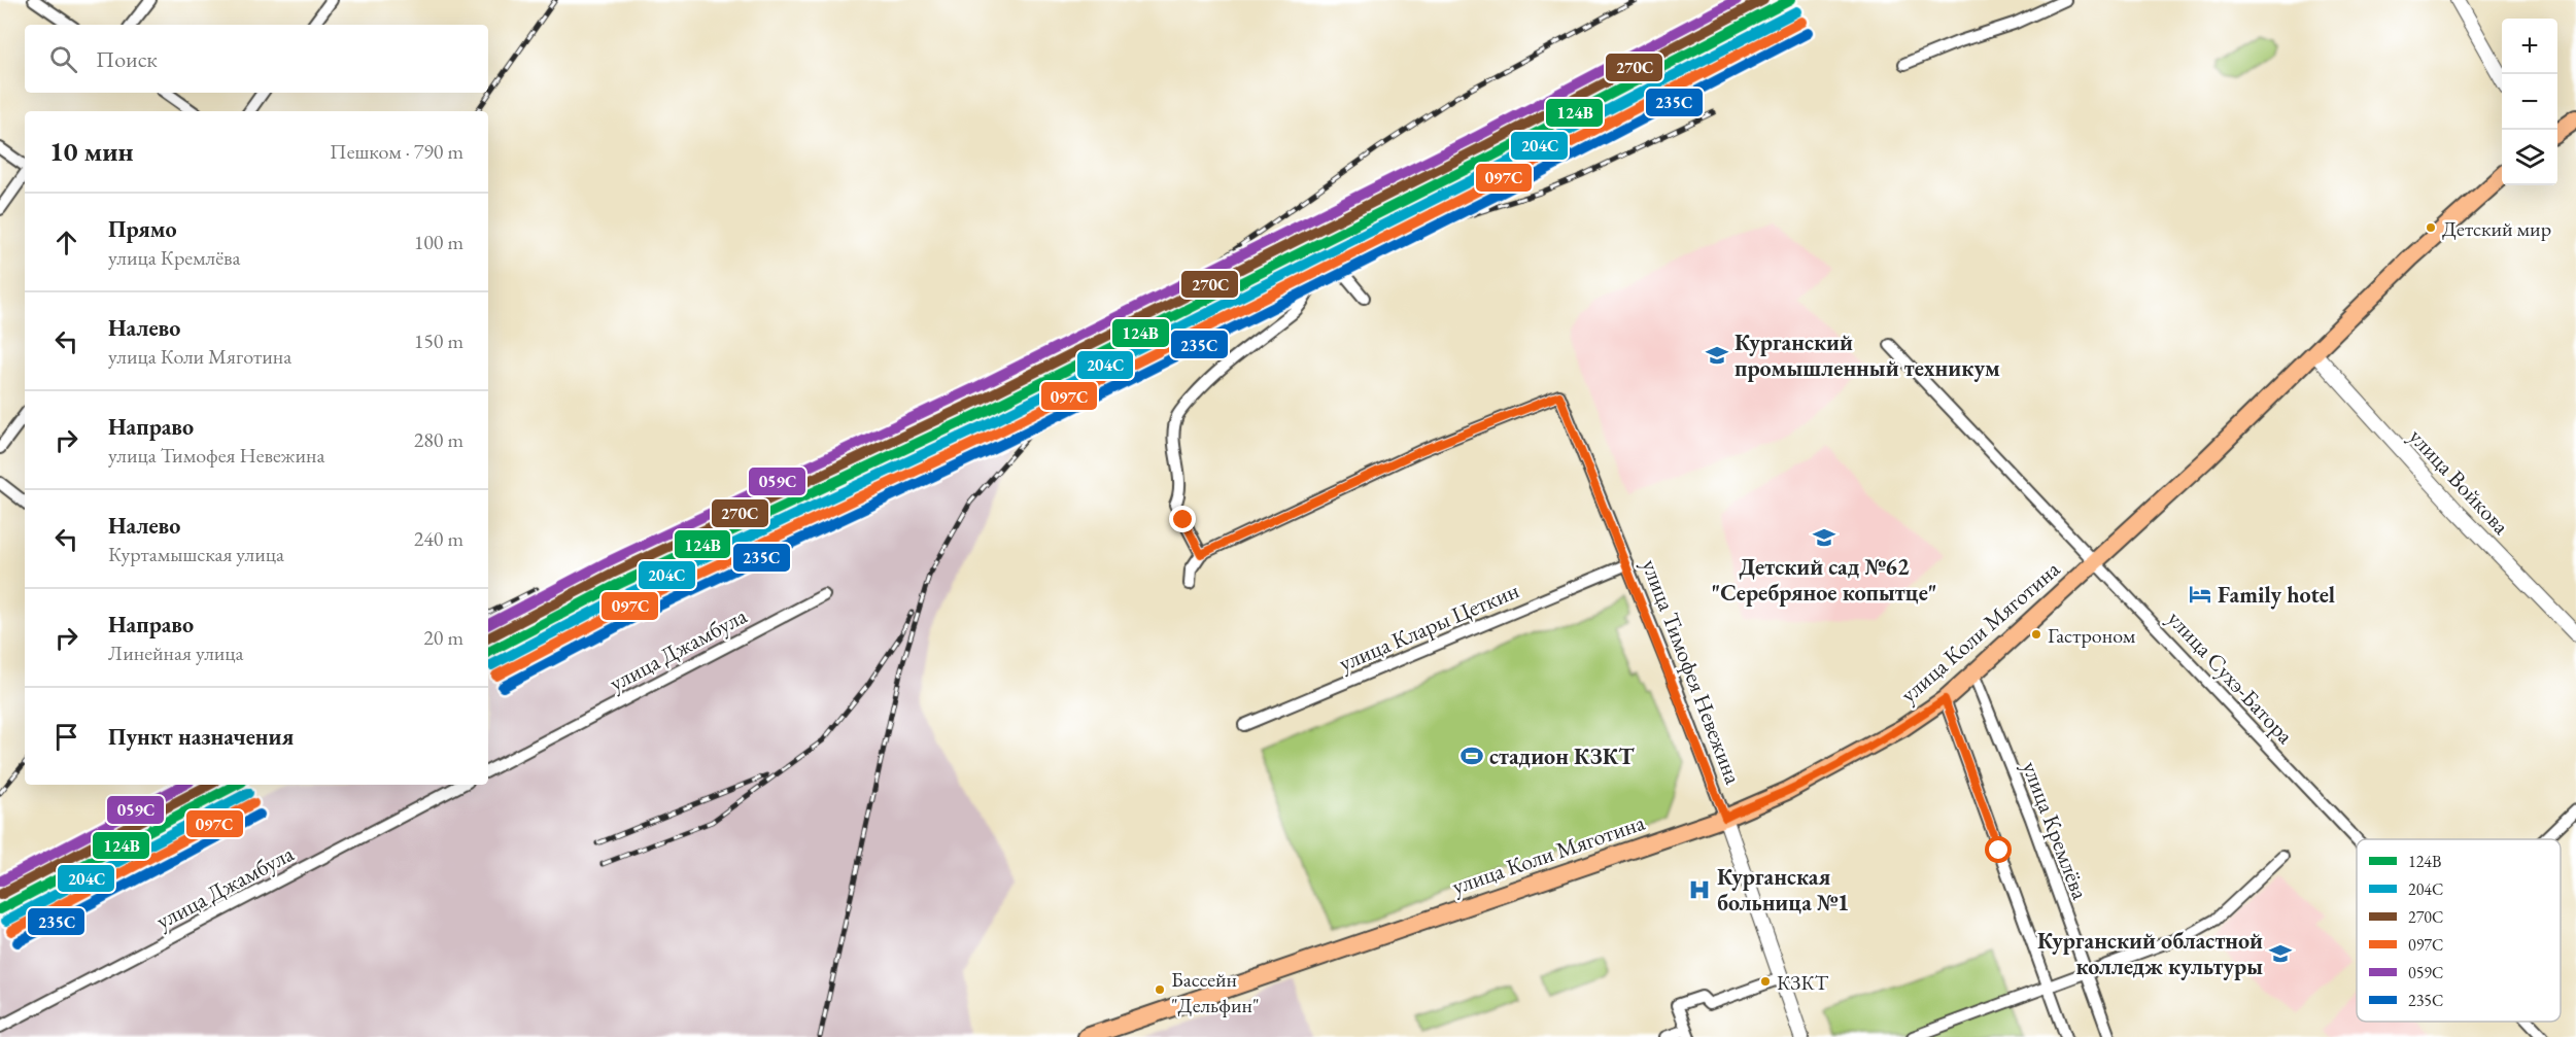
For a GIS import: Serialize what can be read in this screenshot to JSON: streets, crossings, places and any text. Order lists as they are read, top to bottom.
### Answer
{
  "streets": {
    "main road": ["улица Коли Мяготина"],
    "street": [
      "улица Войкова",
      "улица Клары Цеткин",
      "улица Джамбула",
      "улица Тимофея Невежина",
      "улица Сухэ-Батора",
      "улица Кремлёва"
    ]
  },
  "crossings": [
    ["улица Войкова", "улица Коли Мяготина"],
    ["улица Клары Цеткин", "улица Тимофея Невежина"],
    ["улица Коли Мяготина", "улица Тимофея Невежина"],
    ["улица Коли Мяготина", "улица Сухэ-Батора"],
    ["улица Коли Мяготина", "улица Кремлёва"]
  ],
  "places": {
    "other": [
      "Детский мир",
      "Гастроном",
      "КЗКТ",
      "Бассейн \"Дельфин\""
    ],
    "school or university": ["Курганский промышленный техникум", "Детский сад №62 \"Серебряное копытце\"", "Курганский областной колледж культуры"],
    "hotel": ["Family hotel"],
    "sports": ["стадион КЗКТ"],
    "hospital": ["Курганская больница №1"]
  },
  "lines": [
    "transit line 124В",
    "transit line 270С",
    "transit line 059С",
    "transit line 204С",
    "transit line 097С",
    "transit line 235С"
  ],
  "legend": [
    "124В",
    "204С",
    "270С",
    "097С",
    "059С",
    "235С"
  ],
  "page": {
    "map_buttons": ["+", "−"],
    "search": "Поиск",
    "heading": ["10 мин", "Пешком · 790 m"],
    "list": [
      ["Прямо", "улица Кремлёва", "100 m"],
      ["Налево", "улица Коли Мяготина", "150 m"],
      ["Направо", "улица Тимофея Невежина", "280 m"],
      ["Налево", "Куртамышская улица", "240 m"],
      ["Направо", "Линейная улица", "20 m"],
      "Пункт назначения"
    ]
  }
}
